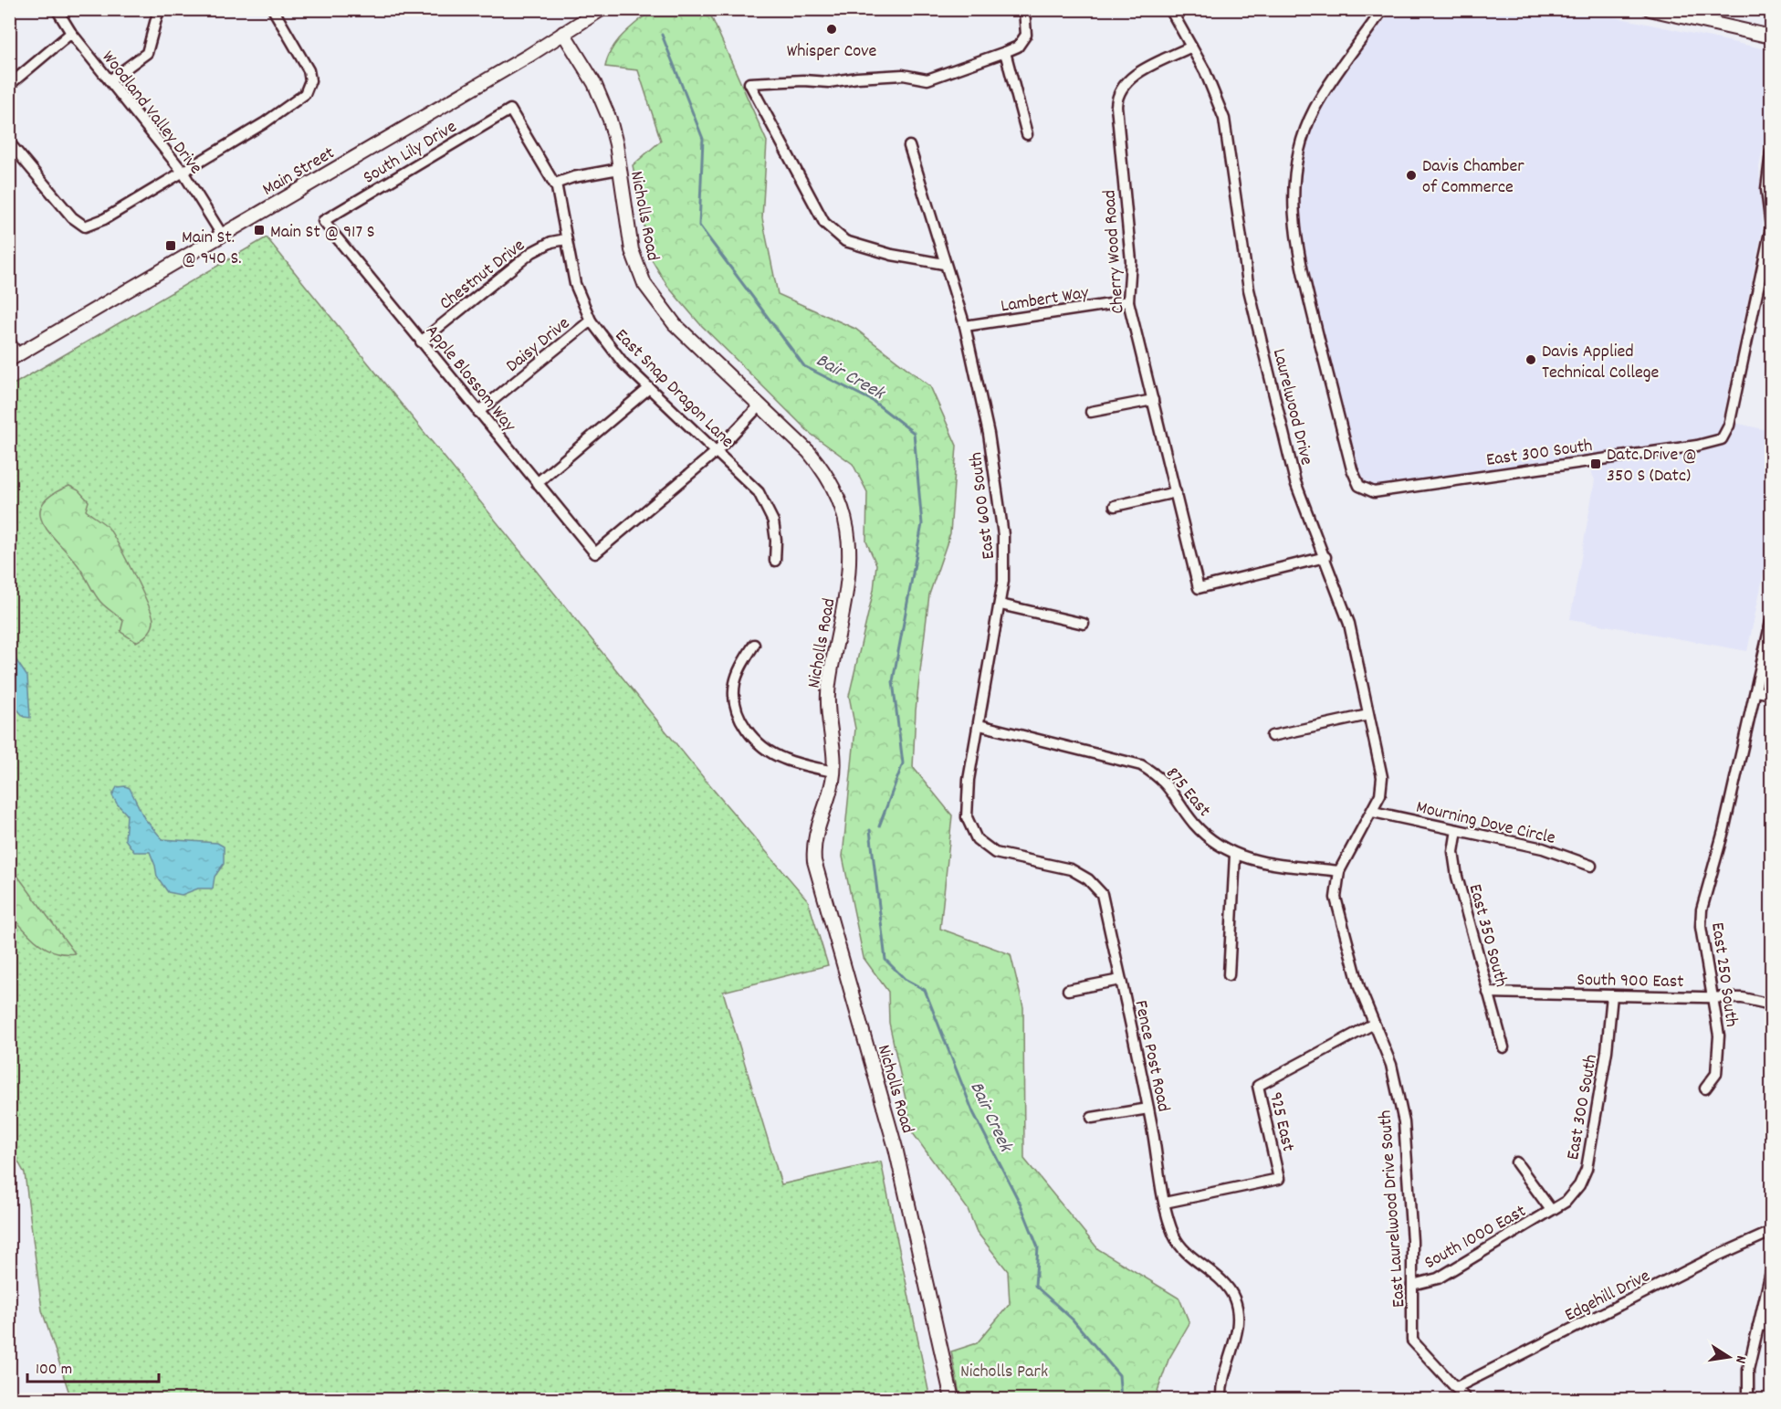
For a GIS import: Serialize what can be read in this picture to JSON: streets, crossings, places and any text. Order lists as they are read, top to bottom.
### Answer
{
  "streets": {
    "street": [
      "Woodland Valley Drive",
      "South Lily Drive",
      "Main Street",
      "Nicholls Road",
      "Cherry Wood Road",
      "Chestnut Drive",
      "Lambert Way",
      "Daisy Drive",
      "Apple Blossom Way",
      "East Snap Dragon Lane",
      "Laurelwood Drive",
      "East 300 South",
      "East 600 South",
      "875 East",
      "Mourning Dove Circle",
      "East 350 South",
      "East 250 South",
      "South 900 East",
      "Fence Post Road",
      "925 East",
      "East Laurelwood Drive South",
      "South 1000 East",
      "Edgehill Drive"
    ]
  },
  "crossings": [
    ["Woodland Valley Drive", "Main Street"],
    ["South Lily Drive", "Apple Blossom Way"],
    ["South Lily Drive", "East Snap Dragon Lane"],
    ["Main Street", "Nicholls Road"],
    ["Cherry Wood Road", "Lambert Way"],
    ["Cherry Wood Road", "Laurelwood Drive"],
    ["Chestnut Drive", "Apple Blossom Way"],
    ["Chestnut Drive", "East Snap Dragon Lane"],
    ["Lambert Way", "East 600 South"],
    ["Daisy Drive", "Apple Blossom Way"],
    ["Daisy Drive", "East Snap Dragon Lane"],
    ["Apple Blossom Way", "East Snap Dragon Lane"],
    ["Laurelwood Drive", "875 East"],
    ["Laurelwood Drive", "Mourning Dove Circle"],
    ["Laurelwood Drive", "East Laurelwood Drive South"],
    ["East 300 South", "South 900 East"],
    ["East 300 South", "South 1000 East"],
    ["East 600 South", "875 East"],
    ["East 600 South", "Fence Post Road"],
    ["875 East", "East Laurelwood Drive South"],
    ["Mourning Dove Circle", "East 350 South"],
    ["East 350 South", "South 900 East"],
    ["East 250 South", "South 900 East"],
    ["Fence Post Road", "925 East"],
    ["925 East", "East Laurelwood Drive South"],
    ["East Laurelwood Drive South", "South 1000 East"],
    ["East Laurelwood Drive South", "Edgehill Drive"]
  ],
  "water": ["Bair Creek"],
  "parks": ["Nicholls Park"],
  "places": {
    "other": ["Whisper Cove", "Davis Chamber of Commerce", "Davis Applied Technical College"],
    "transit": ["Main St @ 917 S", "Main St. @ 940 S.", "Datc Drive @ 350 S (Datc)"]
  },
  "scale_bar": "100 m",
  "north": "right"
}
